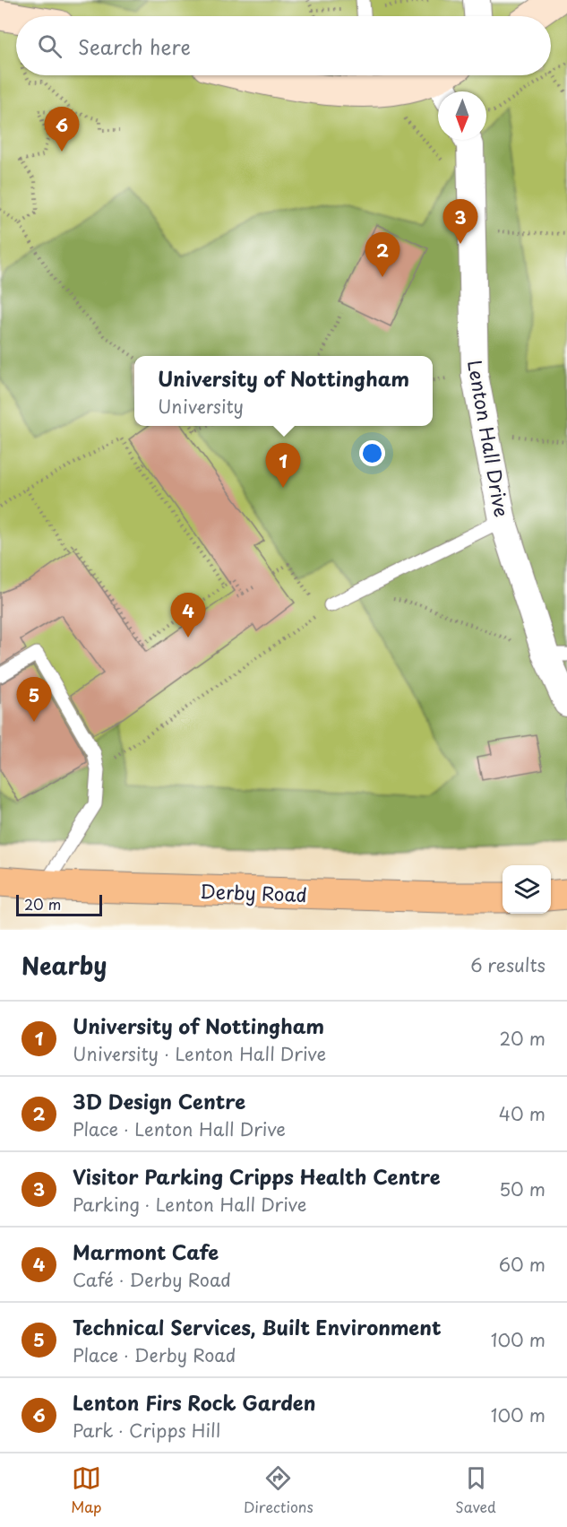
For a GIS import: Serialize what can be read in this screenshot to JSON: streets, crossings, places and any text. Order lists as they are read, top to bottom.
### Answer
{
  "streets": {
    "highway": ["Derby Road"],
    "street": ["Lenton Hall Drive"]
  },
  "scale_bar": "20 m",
  "north": "bottom",
  "page": {
    "search": "Search here",
    "pins": [
      "6",
      "3",
      "2",
      "1",
      "4",
      "5"
    ],
    "popup": ["University of Nottingham", "University"],
    "scale": "20 m",
    "heading": ["Nearby", "6 results"],
    "list": [
      {
        "mark": "1",
        "name": "University of Nottingham",
        "note": "University · Lenton Hall Drive",
        "value": "20 m"
      },
      {
        "mark": "2",
        "name": "3D Design Centre",
        "note": "Place · Lenton Hall Drive",
        "value": "40 m"
      },
      {
        "mark": "3",
        "name": "Visitor Parking Cripps Health Centre",
        "note": "Parking · Lenton Hall Drive",
        "value": "50 m"
      },
      {
        "mark": "4",
        "name": "Marmont Cafe",
        "note": "Café · Derby Road",
        "value": "60 m"
      },
      {
        "mark": "5",
        "name": "Technical Services, Built Environment",
        "note": "Place · Derby Road",
        "value": "100 m"
      },
      {
        "mark": "6",
        "name": "Lenton Firs Rock Garden",
        "note": "Park · Cripps Hill",
        "value": "100 m"
      }
    ],
    "nav": ["Map", "Directions", "Saved"]
  }
}
